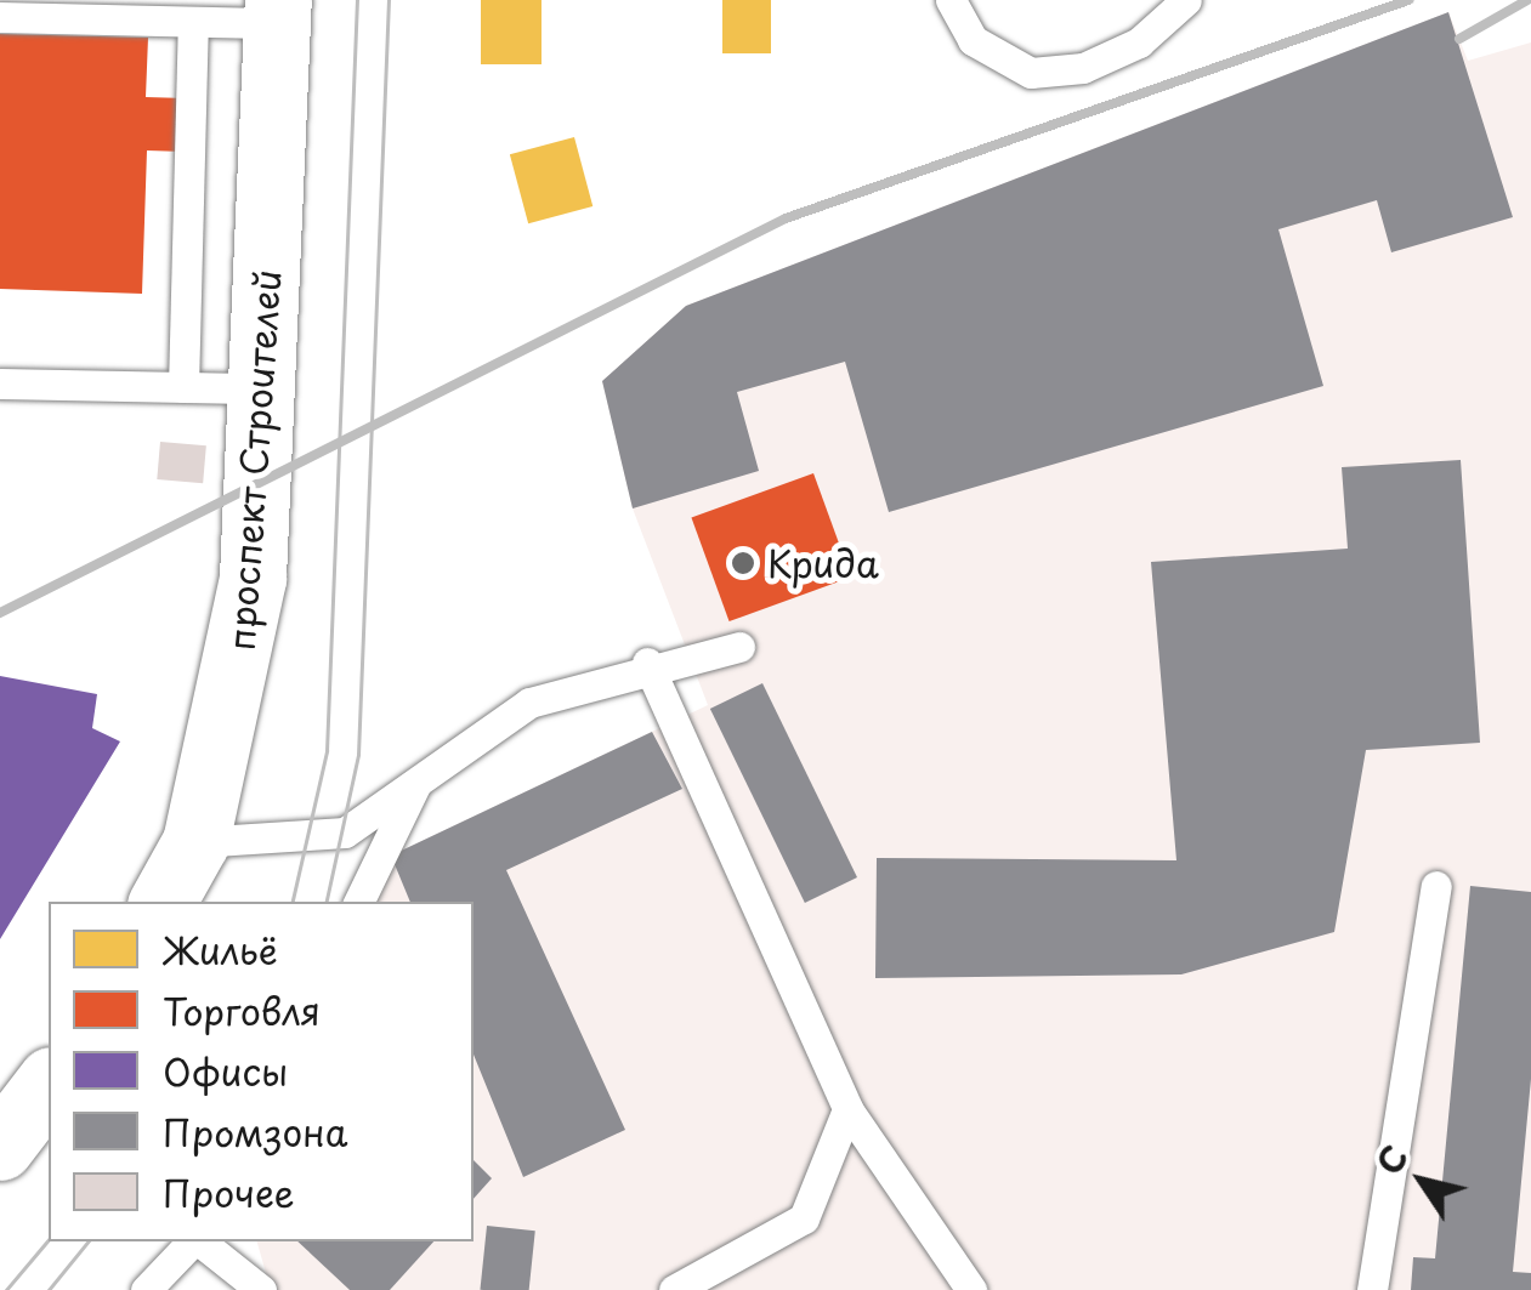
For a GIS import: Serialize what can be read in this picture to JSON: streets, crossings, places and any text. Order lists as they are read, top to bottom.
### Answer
{
  "streets": {
    "main road": ["проспект Строителей"]
  },
  "places": ["Крида"],
  "legend": [
    "Жильё",
    "Торговля",
    "Офисы",
    "Промзона",
    "Прочее"
  ],
  "north": "top left"
}
